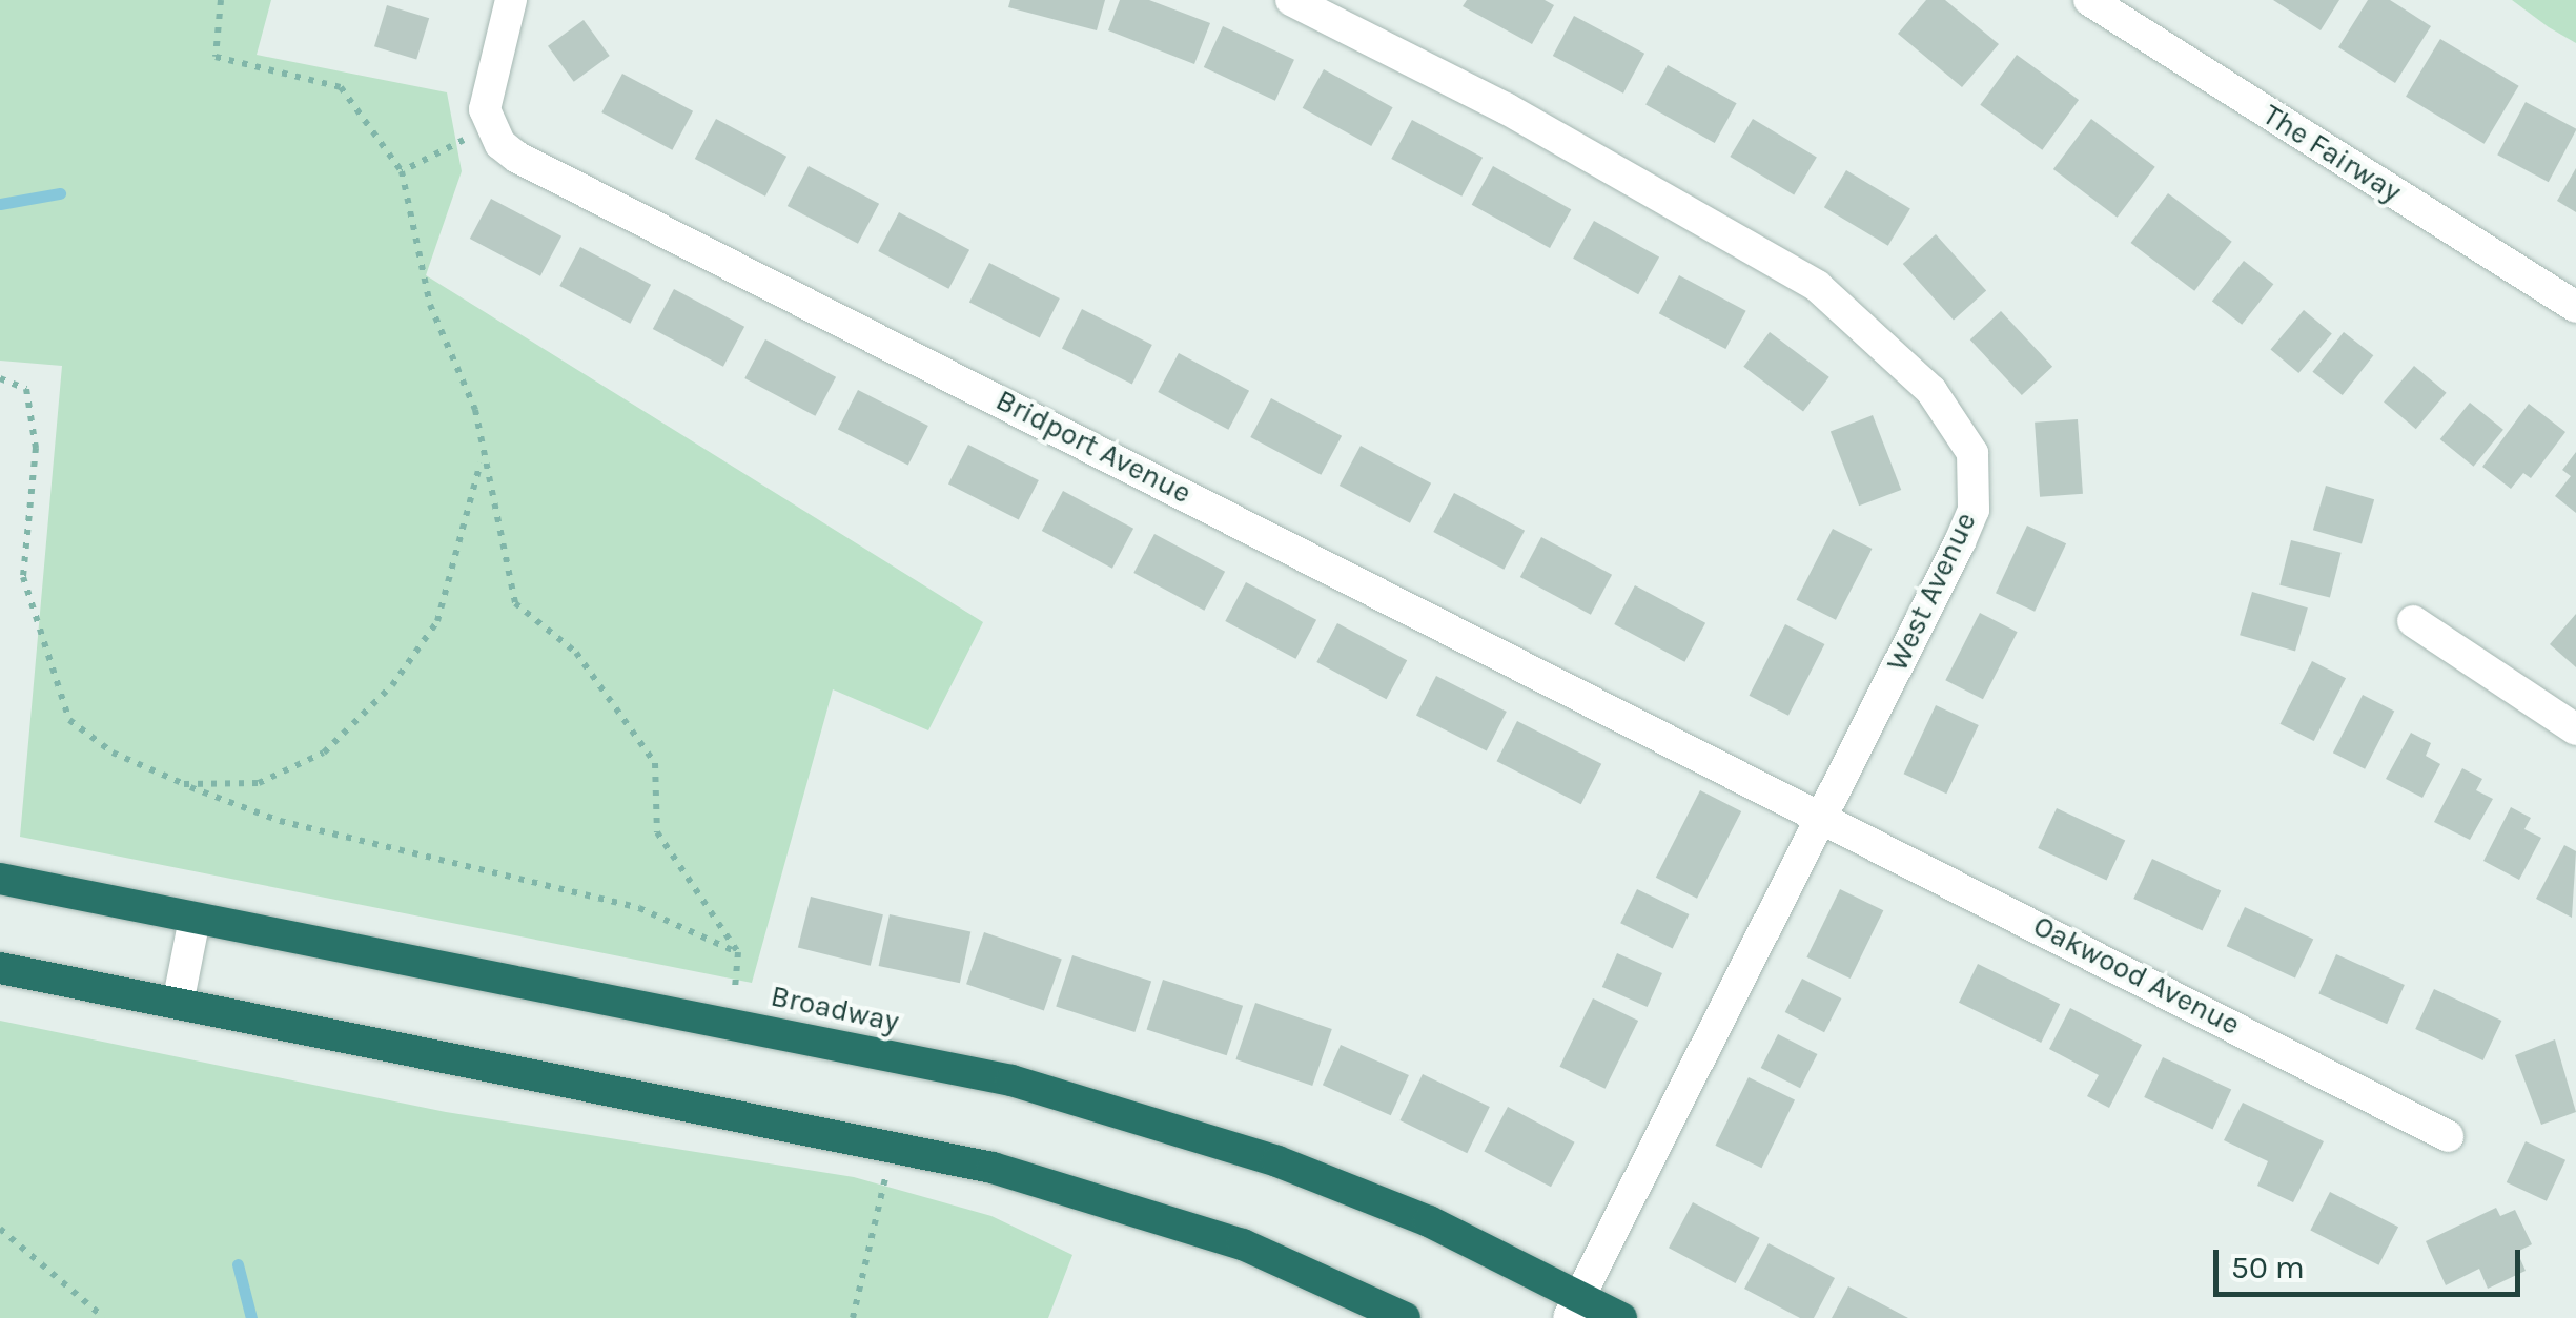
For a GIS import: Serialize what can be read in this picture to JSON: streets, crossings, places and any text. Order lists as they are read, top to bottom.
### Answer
{
  "streets": {
    "highway": ["Broadway"],
    "street": [
      "The Fairway",
      "Bridport Avenue",
      "West Avenue",
      "Oakwood Avenue"
    ]
  },
  "crossings": [
    ["Bridport Avenue", "West Avenue"],
    ["Bridport Avenue", "Oakwood Avenue"],
    ["West Avenue", "Oakwood Avenue"],
    ["West Avenue", "Broadway"]
  ],
  "scale_bar": "50 m"
}
